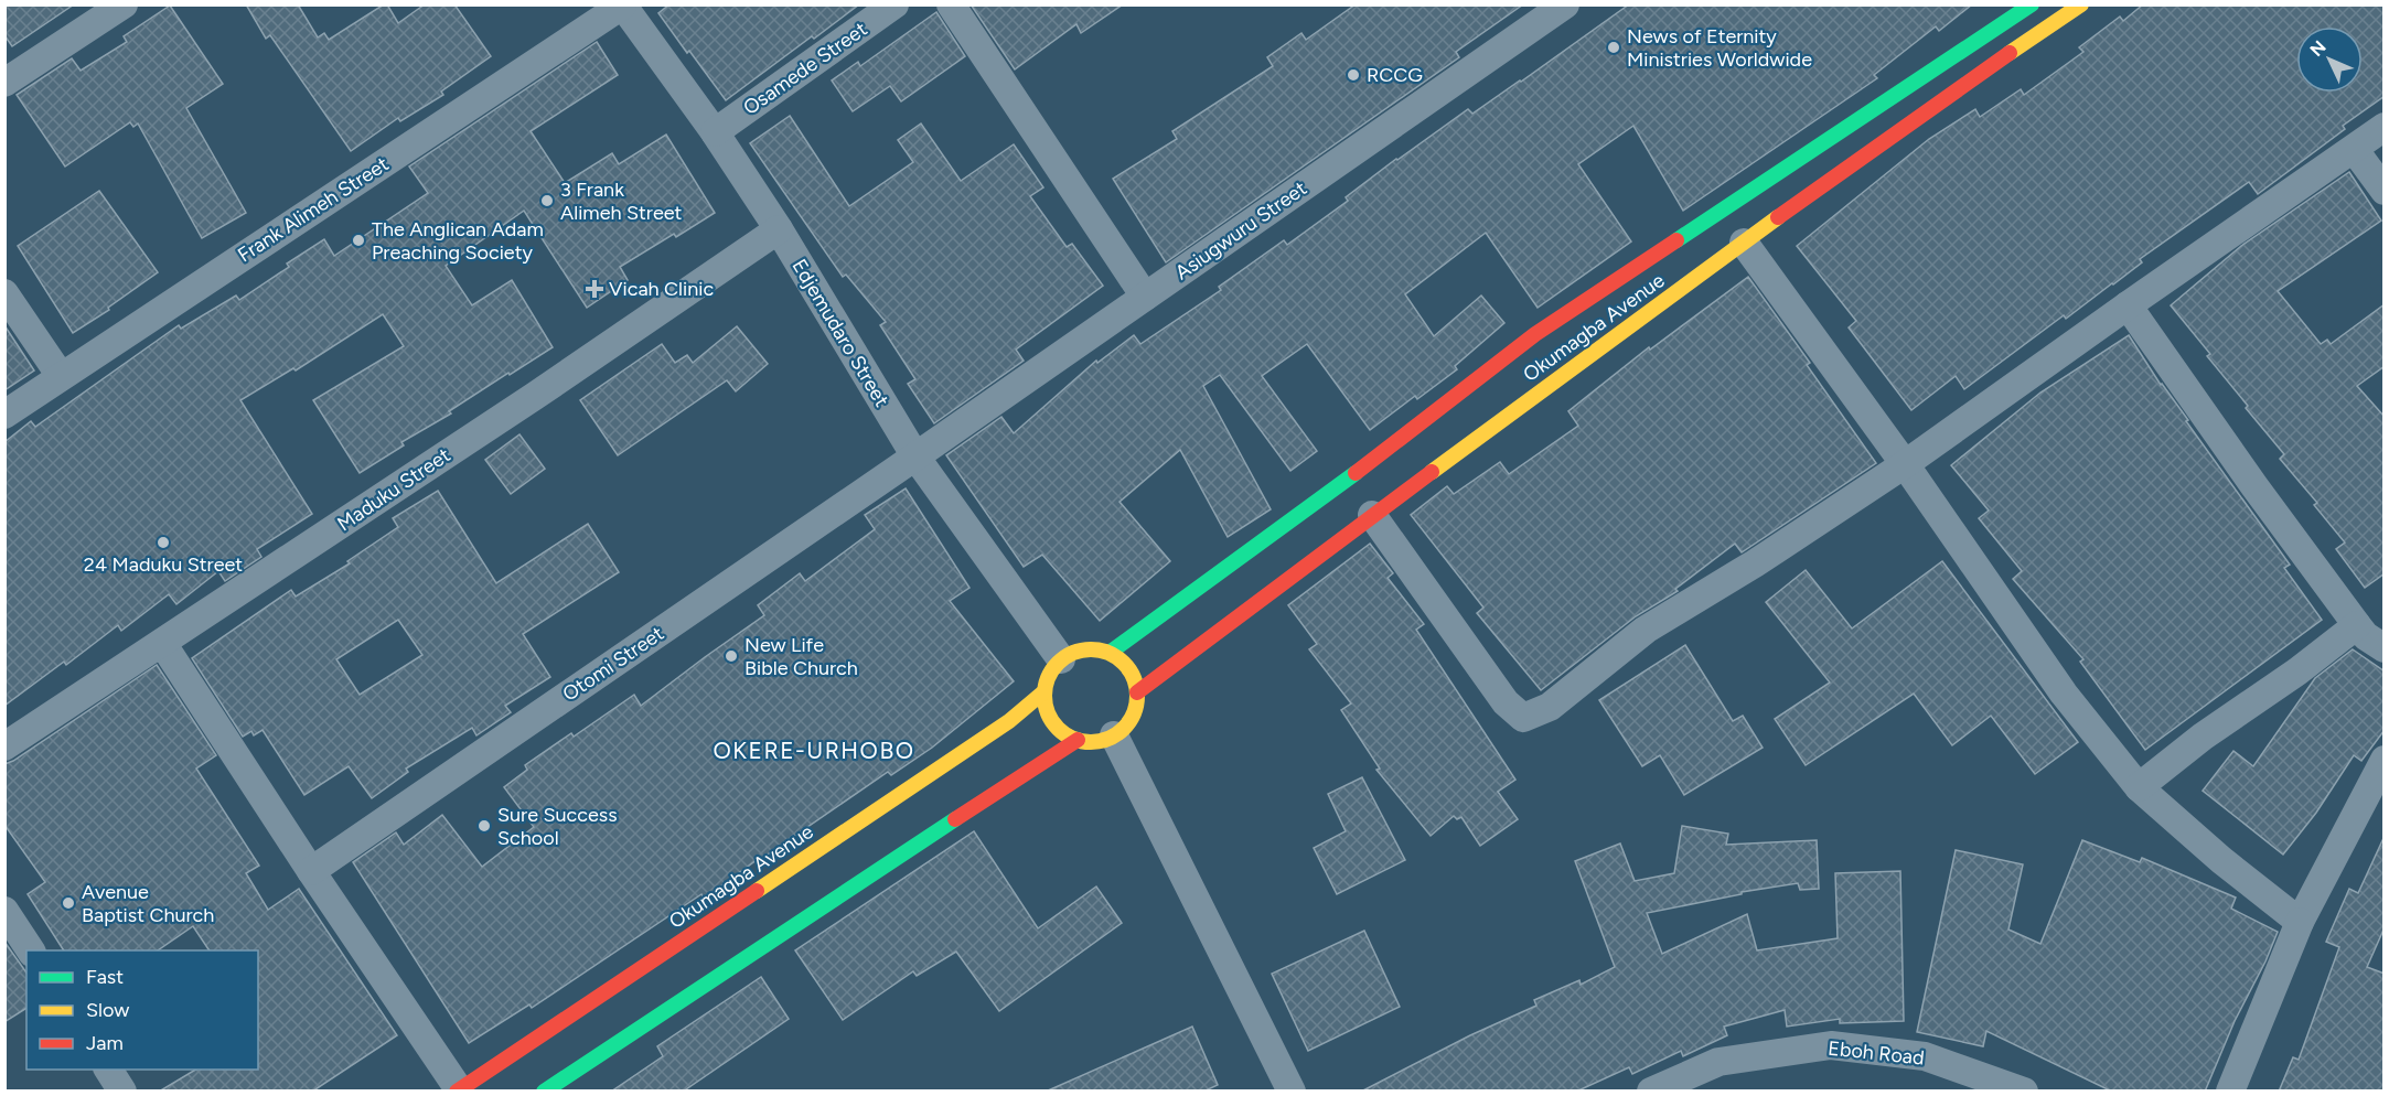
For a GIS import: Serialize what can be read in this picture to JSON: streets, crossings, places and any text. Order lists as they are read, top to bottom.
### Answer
{
  "streets": {
    "main road": ["Okumagba Avenue"],
    "street": [
      "Osamede Street",
      "Frank Alimeh Street",
      "Asiugwuru Street",
      "Edjemudaro Street",
      "Maduku Street",
      "Otomi Street",
      "Eboh Road"
    ]
  },
  "crossings": [
    ["Osamede Street", "Edjemudaro Street"],
    ["Frank Alimeh Street", "Edjemudaro Street"],
    ["Asiugwuru Street", "Edjemudaro Street"],
    ["Asiugwuru Street", "Otomi Street"],
    ["Okumagba Avenue", "Edjemudaro Street"],
    ["Edjemudaro Street", "Maduku Street"],
    ["Edjemudaro Street", "Otomi Street"]
  ],
  "districts": ["OKERE-URHOBO"],
  "places": {
    "other": [
      "News of Eternity Ministries Worldwide",
      "RCCG",
      "3 Frank Alimeh Street",
      "The Anglican Adam Preaching Society",
      "24 Maduku Street",
      "New Life Bible Church",
      "Sure Success School",
      "Avenue Baptist Church"
    ],
    "health": ["Vicah Clinic"]
  },
  "legend": ["Fast", "Slow", "Jam"],
  "north": "top left"
}
